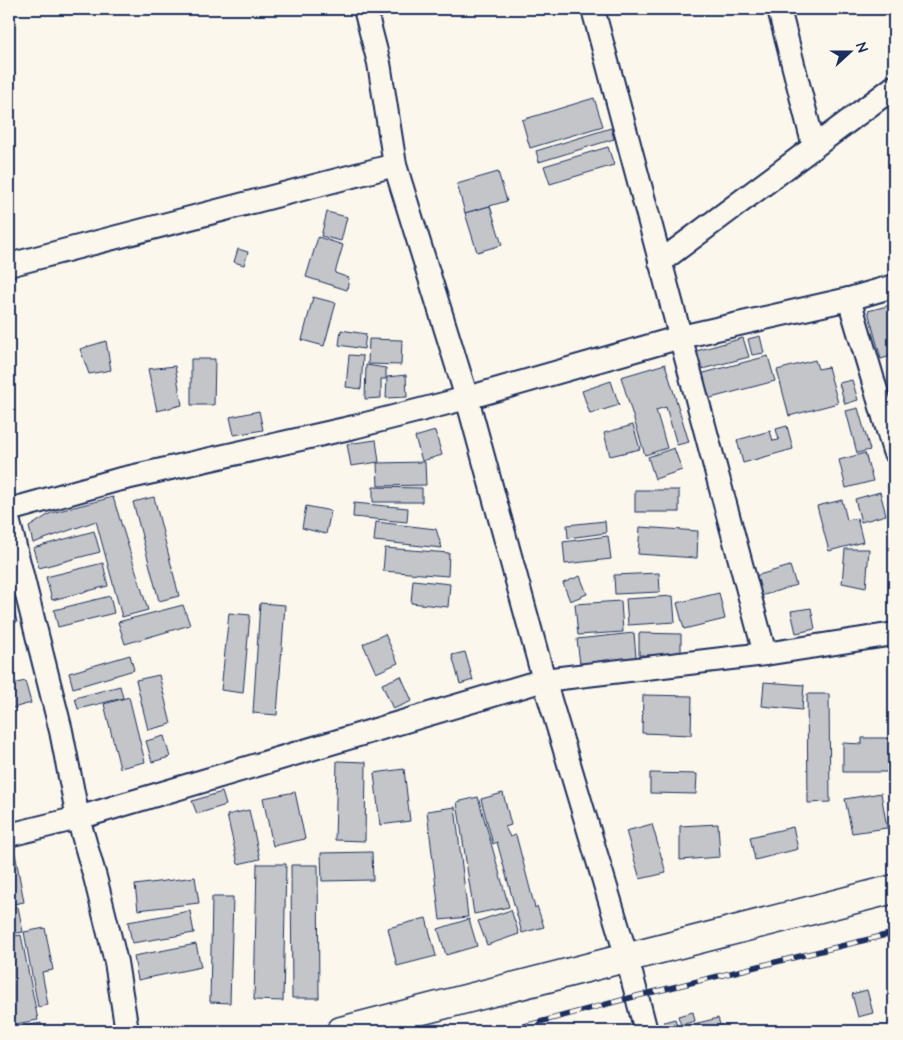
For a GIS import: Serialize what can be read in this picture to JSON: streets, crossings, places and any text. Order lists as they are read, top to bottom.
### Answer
{
  "north": "right"
}
